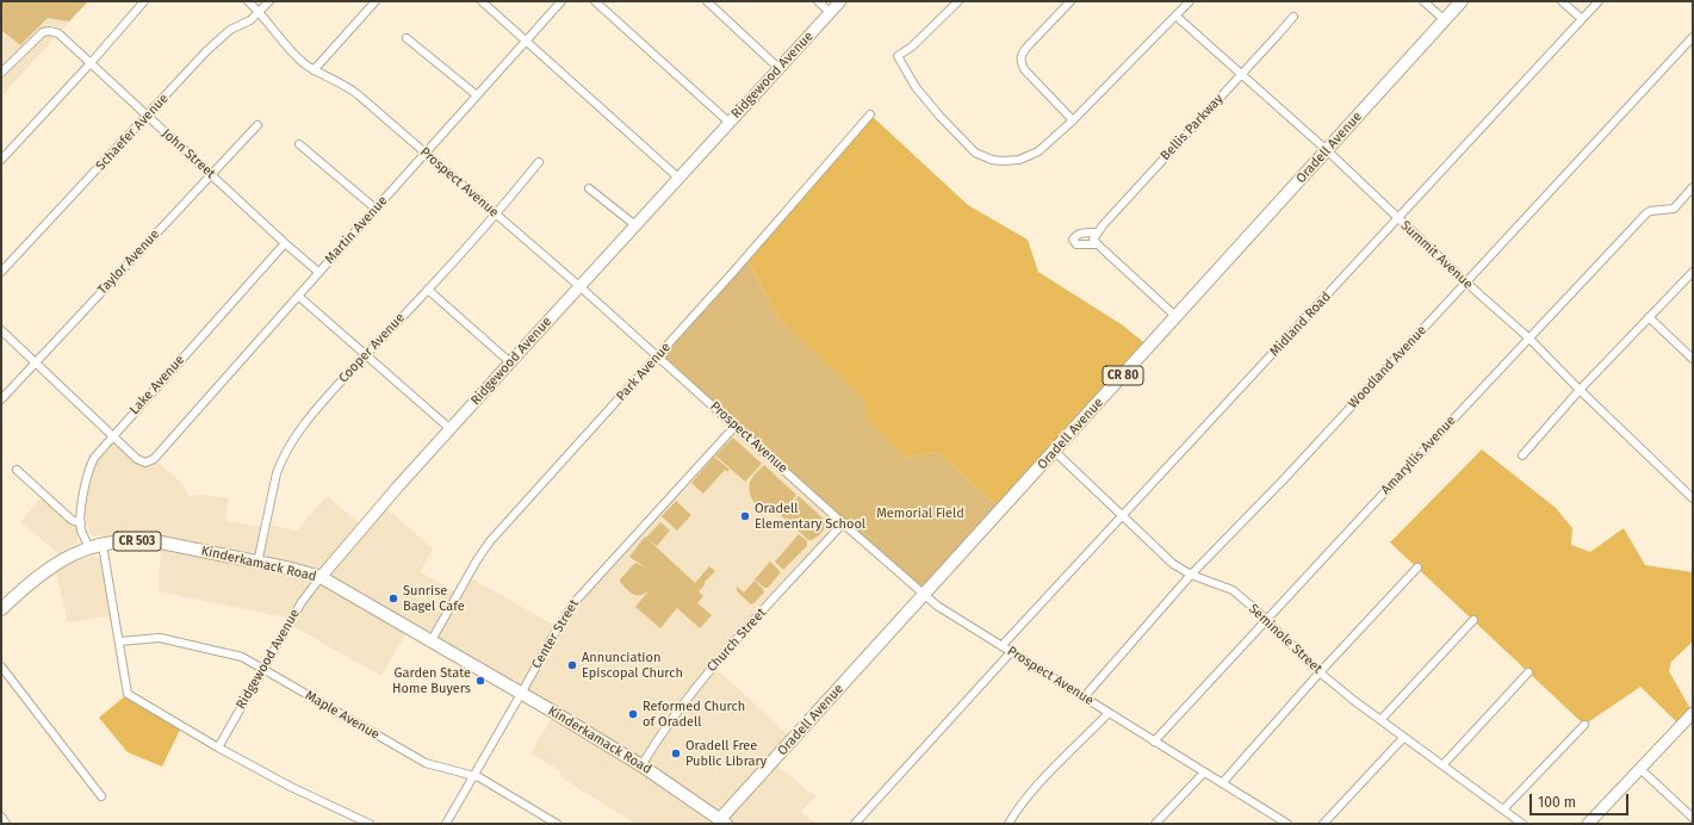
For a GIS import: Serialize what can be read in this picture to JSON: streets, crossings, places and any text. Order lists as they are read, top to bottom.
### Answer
{
  "streets": {
    "main road": [
      "Oradell Avenue",
      "CR 80",
      "CR 503",
      "Kinderkamack Road"
    ],
    "street": [
      "Ridgewood Avenue",
      "Bellis Parkway",
      "Schaefer Avenue",
      "John Street",
      "Prospect Avenue",
      "Martin Avenue",
      "Summit Avenue",
      "Taylor Avenue",
      "Midland Road",
      "Cooper Avenue",
      "Woodland Avenue",
      "Park Avenue",
      "Lake Avenue",
      "Amaryllis Avenue",
      "Center Street",
      "Seminole Street",
      "Church Street",
      "Maple Avenue"
    ]
  },
  "crossings": [
    ["Ridgewood Avenue", "Prospect Avenue"],
    ["Ridgewood Avenue", "Kinderkamack Road"],
    ["Ridgewood Avenue", "Maple Avenue"],
    ["Bellis Parkway", "Oradell Avenue"],
    ["Bellis Parkway", "Summit Avenue"],
    ["Schaefer Avenue", "John Street"],
    ["Schaefer Avenue", "Prospect Avenue"],
    ["Oradell Avenue", "Prospect Avenue"],
    ["Oradell Avenue", "Summit Avenue"],
    ["Oradell Avenue", "Kinderkamack Road"],
    ["Oradell Avenue", "Seminole Street"],
    ["John Street", "Martin Avenue"],
    ["John Street", "Taylor Avenue"],
    ["John Street", "Lake Avenue"],
    ["Prospect Avenue", "Martin Avenue"],
    ["Prospect Avenue", "Midland Road"],
    ["Prospect Avenue", "Cooper Avenue"],
    ["Prospect Avenue", "Woodland Avenue"],
    ["Prospect Avenue", "Park Avenue"],
    ["Prospect Avenue", "Amaryllis Avenue"],
    ["Prospect Avenue", "Center Street"],
    ["Prospect Avenue", "Church Street"],
    ["Martin Avenue", "Lake Avenue"],
    ["Summit Avenue", "Midland Road"],
    ["Summit Avenue", "Woodland Avenue"],
    ["Summit Avenue", "Amaryllis Avenue"],
    ["Midland Road", "Seminole Street"],
    ["Cooper Avenue", "Kinderkamack Road"],
    ["Woodland Avenue", "Seminole Street"],
    ["Park Avenue", "Kinderkamack Road"],
    ["Lake Avenue", "Kinderkamack Road"],
    ["Amaryllis Avenue", "Seminole Street"],
    ["Kinderkamack Road", "Center Street"],
    ["Kinderkamack Road", "Church Street"],
    ["Center Street", "Maple Avenue"]
  ],
  "parks": ["Memorial Field"],
  "places": [
    "Oradell Elementary School",
    "Sunrise Bagel Cafe",
    "Annunciation Episcopal Church",
    "Garden State Home Buyers",
    "Reformed Church of Oradell",
    "Oradell Free Public Library"
  ],
  "scale_bar": "100 m"
}
